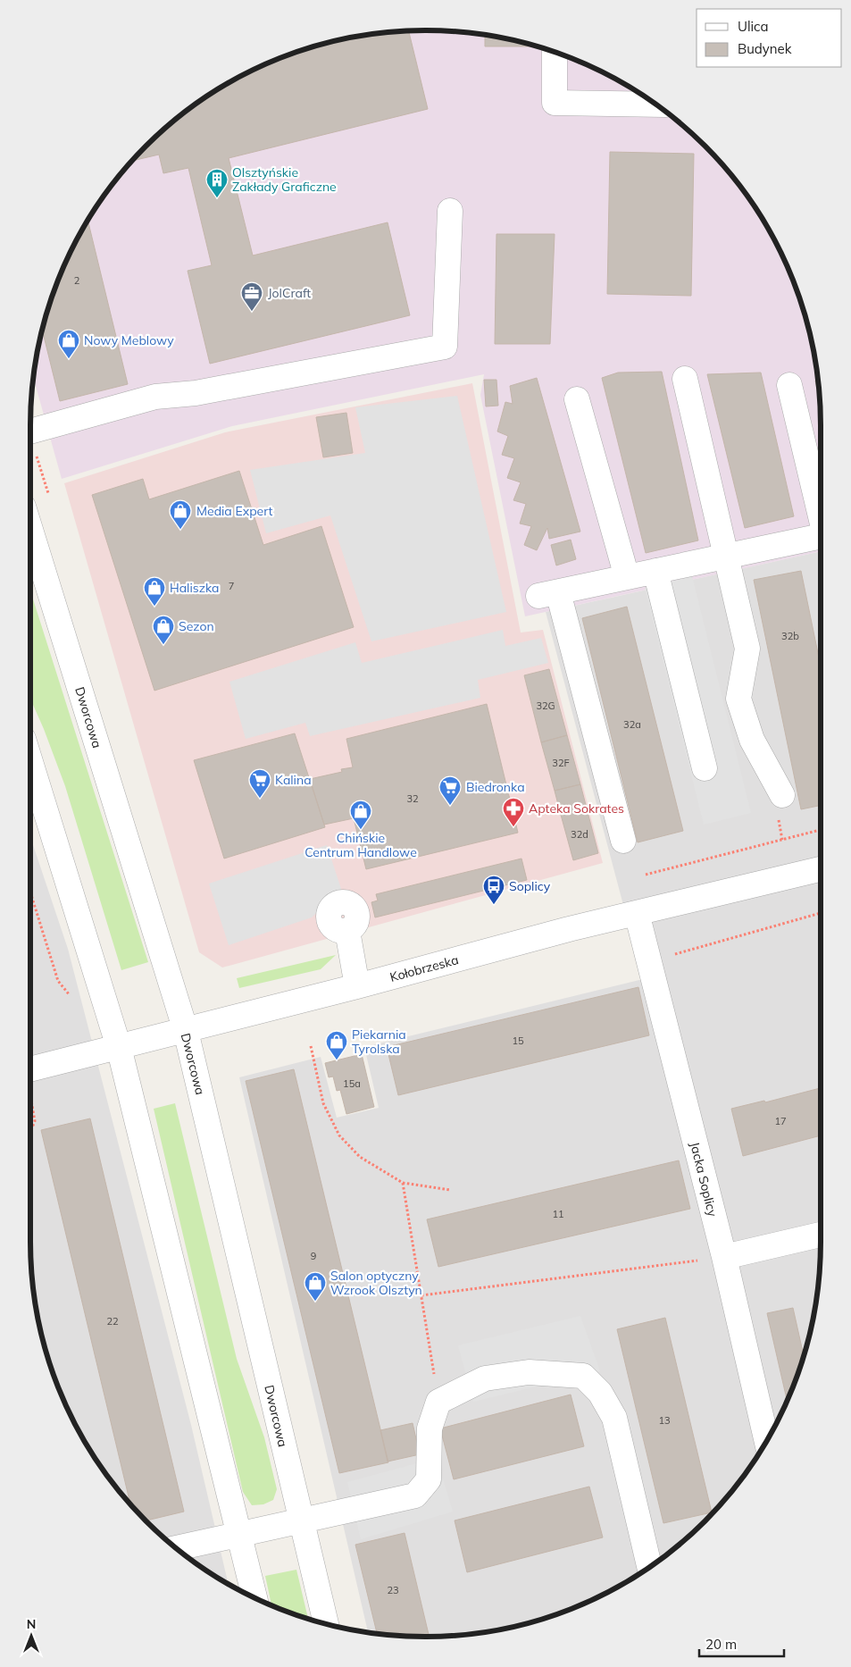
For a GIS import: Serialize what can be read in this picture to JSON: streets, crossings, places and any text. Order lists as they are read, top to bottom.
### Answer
{
  "streets": {
    "street": ["Dworcowa", "Kołobrzeska", "Jacka Soplicy"]
  },
  "crossings": [
    ["Dworcowa", "Kołobrzeska"],
    ["Kołobrzeska", "Jacka Soplicy"]
  ],
  "places": {
    "building": ["Olsztyńskie Zakłady Graficzne"],
    "office": ["JolCraft"],
    "shop": [
      "Nowy Meblowy",
      "Media Expert",
      "Haliszka",
      "Sezon",
      "Chińskie Centrum Handlowe",
      "Piekarnia Tyrolska",
      "Salon optyczny Wzrook Olsztyn"
    ],
    "supermarket": ["Kalina", "Biedronka"],
    "pharmacy": ["Apteka Sokrates"],
    "bus stop": ["Soplicy"]
  },
  "house_numbers": [
    "2",
    "7",
    "32b",
    "32G",
    "32a",
    "32F",
    "32",
    "32d",
    "15",
    "15a",
    "17",
    "11",
    "9",
    "22",
    "13",
    "23"
  ],
  "legend": ["Ulica", "Budynek"],
  "scale_bar": "20 m",
  "north": "top"
}
